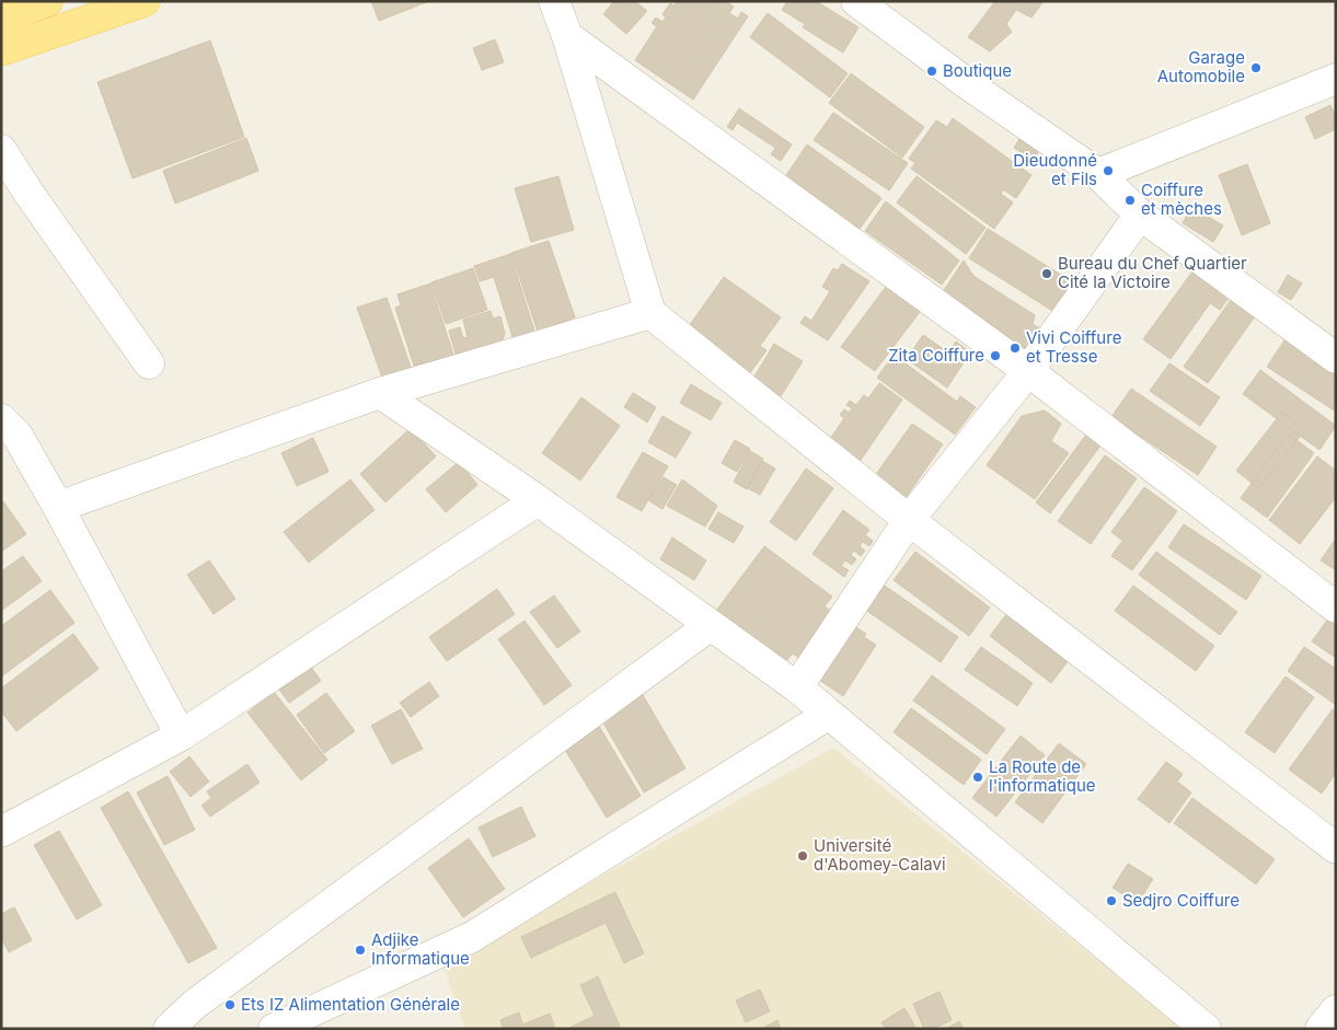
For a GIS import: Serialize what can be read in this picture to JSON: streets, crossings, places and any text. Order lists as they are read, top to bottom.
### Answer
{
  "places": [
    "Garage Automobile",
    "Boutique",
    "Dieudonné et Fils",
    "Coiffure et mèches",
    "Bureau du Chef Quartier Cité la Victoire",
    "Vivi Coiffure et Tresse",
    "Zita Coiffure",
    "La Route de l'informatique",
    "Université d'Abomey-Calavi",
    "Sedjro Coiffure",
    "Adjike Informatique",
    "Ets IZ Alimentation Générale"
  ]
}
